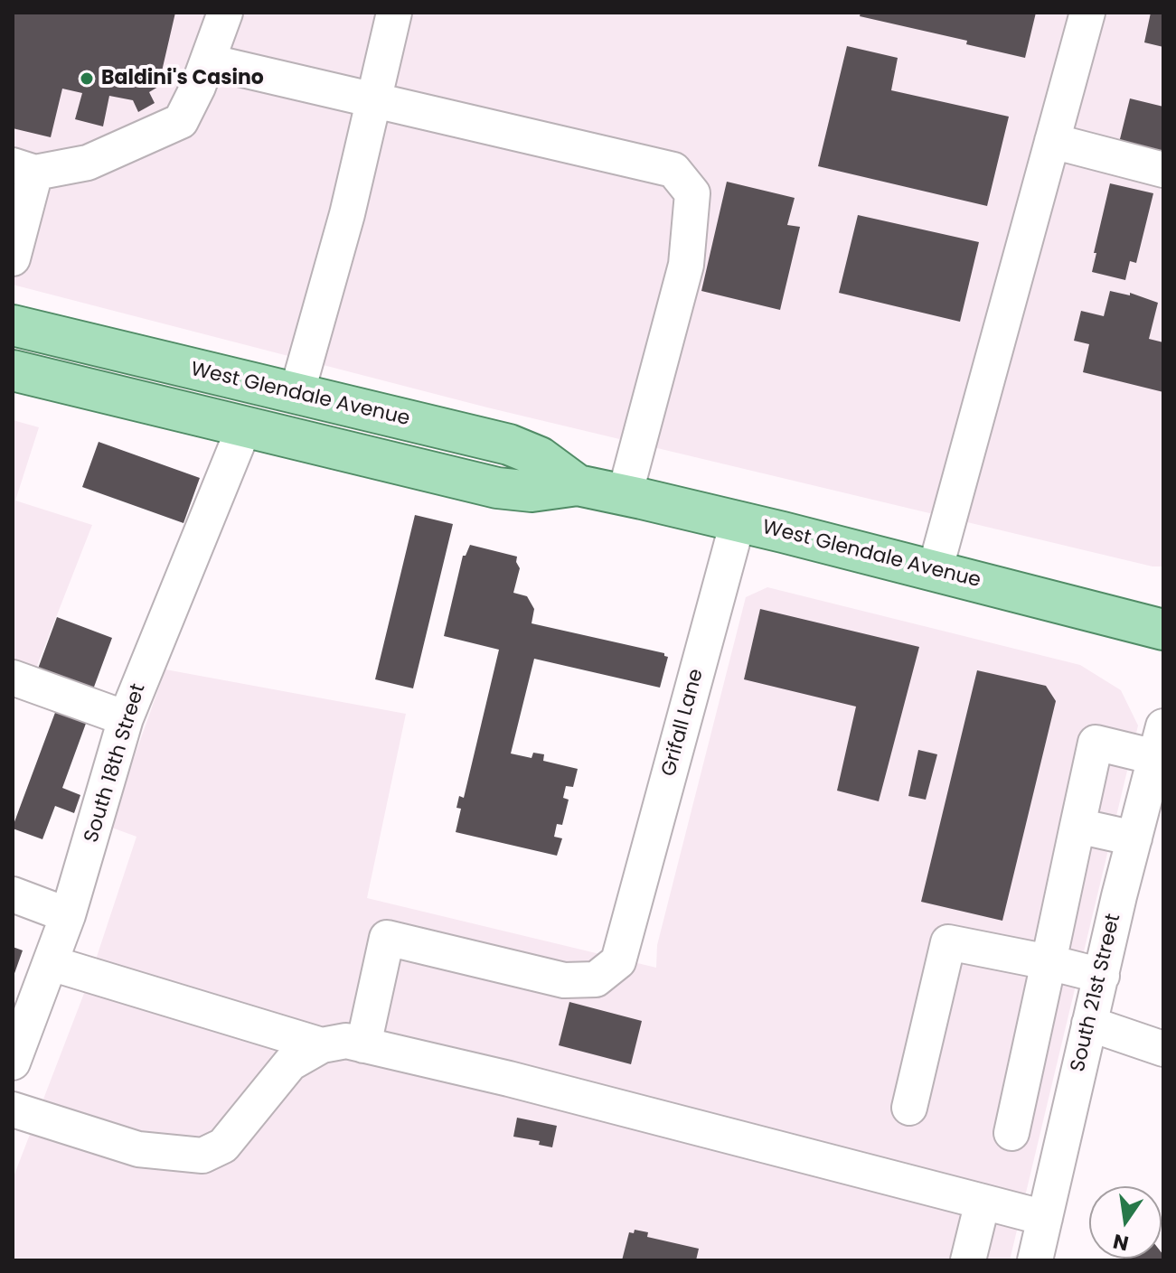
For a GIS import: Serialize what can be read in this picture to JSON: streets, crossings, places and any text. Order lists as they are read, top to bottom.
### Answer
{
  "streets": {
    "main road": ["West Glendale Avenue"],
    "street": ["Grifall Lane", "South 18th Street", "South 21st Street"]
  },
  "crossings": [
    ["West Glendale Avenue", "Grifall Lane"],
    ["West Glendale Avenue", "South 18th Street"]
  ],
  "places": ["Baldini's Casino"],
  "north": "bottom"
}
